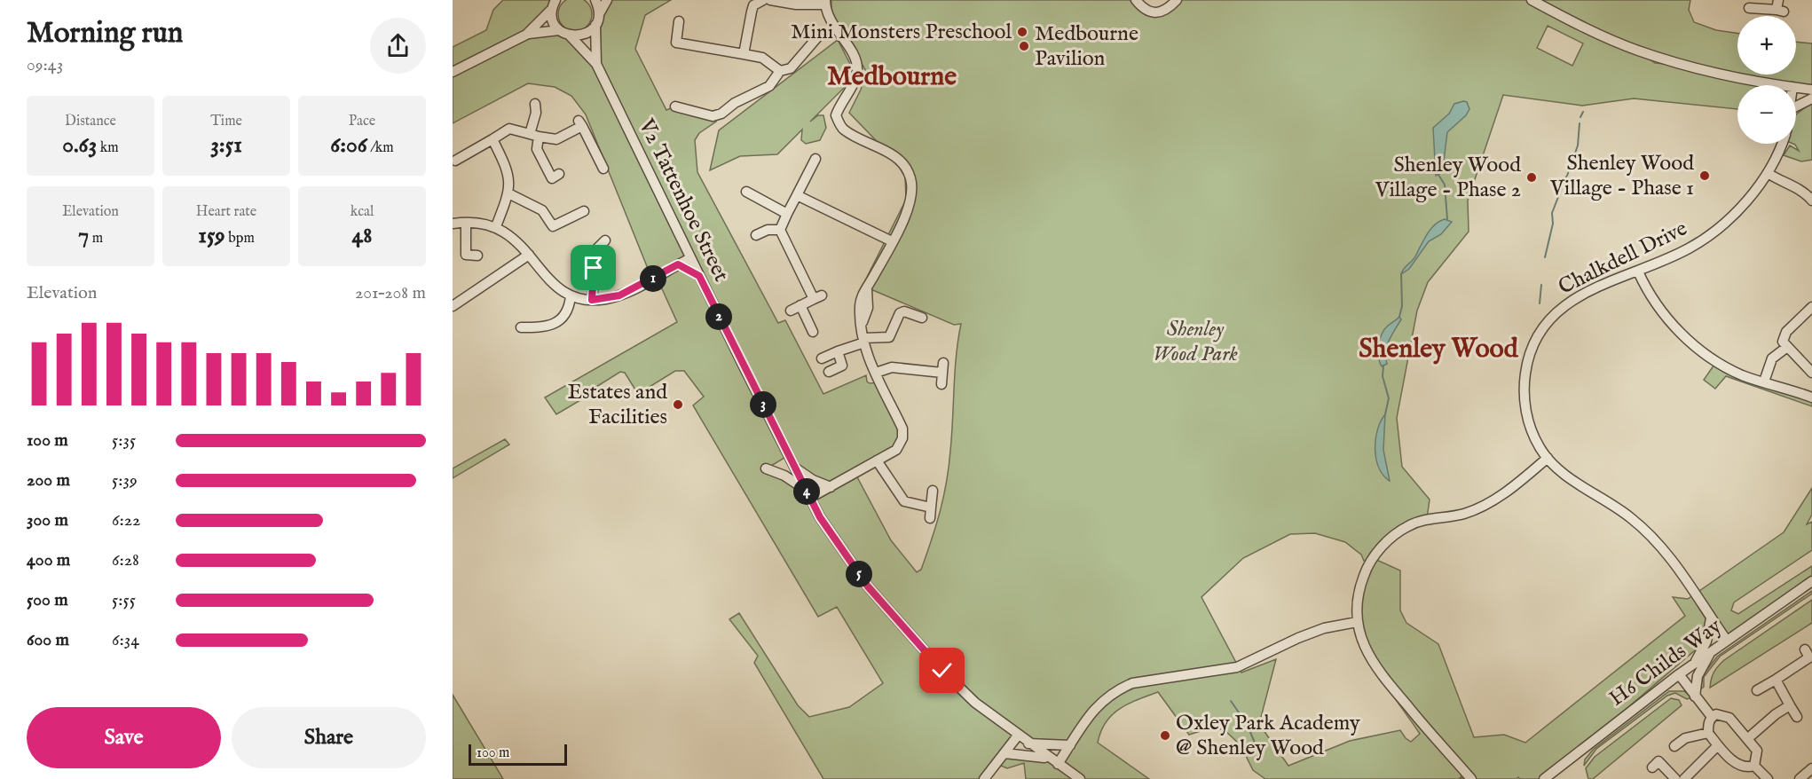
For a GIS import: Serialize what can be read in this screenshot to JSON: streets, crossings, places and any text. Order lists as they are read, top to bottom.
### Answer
{
  "streets": {
    "street": ["V2 Tattenhoe Street", "Chalkdell Drive", "H6 Childs Way"]
  },
  "crossings": [
    ["Chalkdell Drive", "H6 Childs Way"]
  ],
  "districts": ["Medbourne", "Shenley Wood"],
  "parks": ["Shenley Wood Park"],
  "places": [
    "Mini Monsters Preschool",
    "Medbourne Pavilion",
    "Shenley Wood Village - Phase 1",
    "Shenley Wood Village - Phase 2",
    "Estates and Facilities",
    "Oxley Park Academy @ Shenley Wood"
  ],
  "scale_bar": "100 m",
  "page": {
    "heading": ["Morning run", "09:43"],
    "map_buttons": ["+", "−"],
    "stats": [
      ["Distance", "0.63 km"],
      ["Time", "3:51"],
      ["Pace", "6:06 /km"],
      ["Elevation", "7 m"],
      ["Heart rate", "159 bpm"],
      ["kcal", "48"]
    ],
    "pins": [
      "1",
      "2",
      "3",
      "4",
      "5"
    ],
    "chart": ["Elevation", "201–208 m"],
    "list": [
      {
        "name": "100 m",
        "note": "5:35"
      },
      {
        "name": "200 m",
        "note": "5:39"
      },
      {
        "name": "300 m",
        "note": "6:22"
      },
      {
        "name": "400 m",
        "note": "6:28"
      },
      {
        "name": "500 m",
        "note": "5:55"
      },
      {
        "name": "600 m",
        "note": "6:34"
      }
    ],
    "buttons": ["Save", "Share"],
    "scale": "100 m"
  }
}
